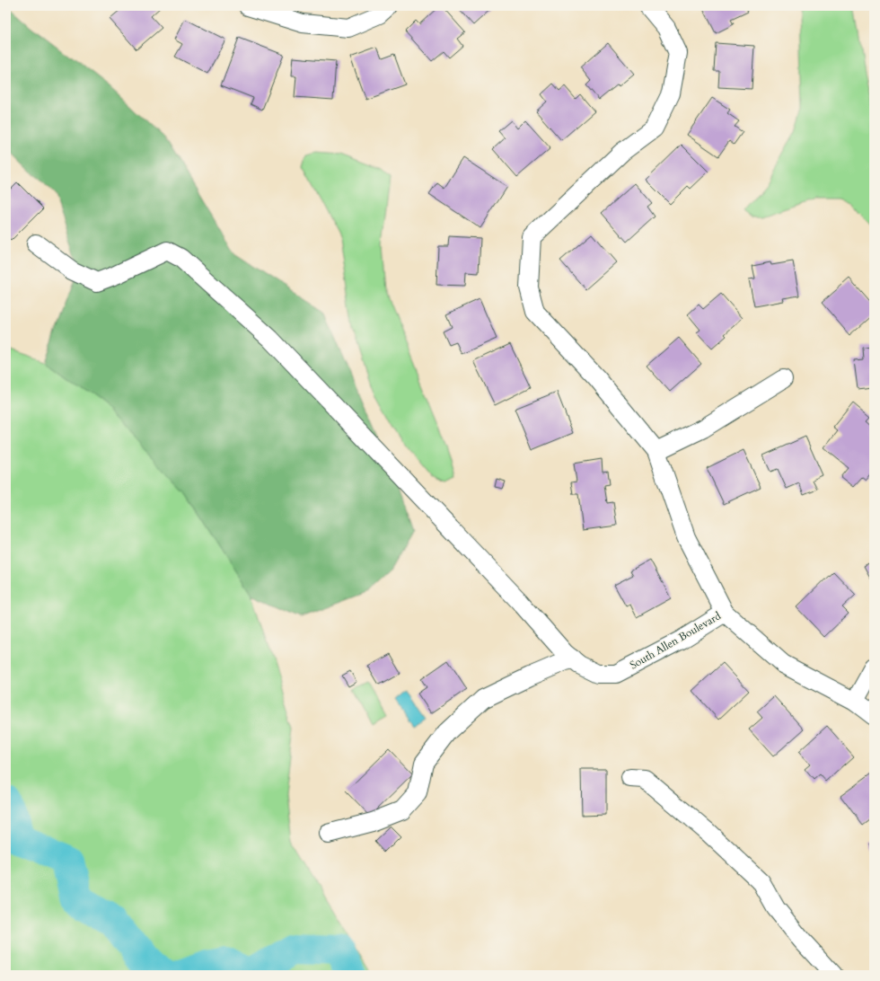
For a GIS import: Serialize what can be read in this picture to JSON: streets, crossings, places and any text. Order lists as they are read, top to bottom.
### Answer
{
  "streets": {
    "street": ["South Allen Boulevard"]
  }
}
